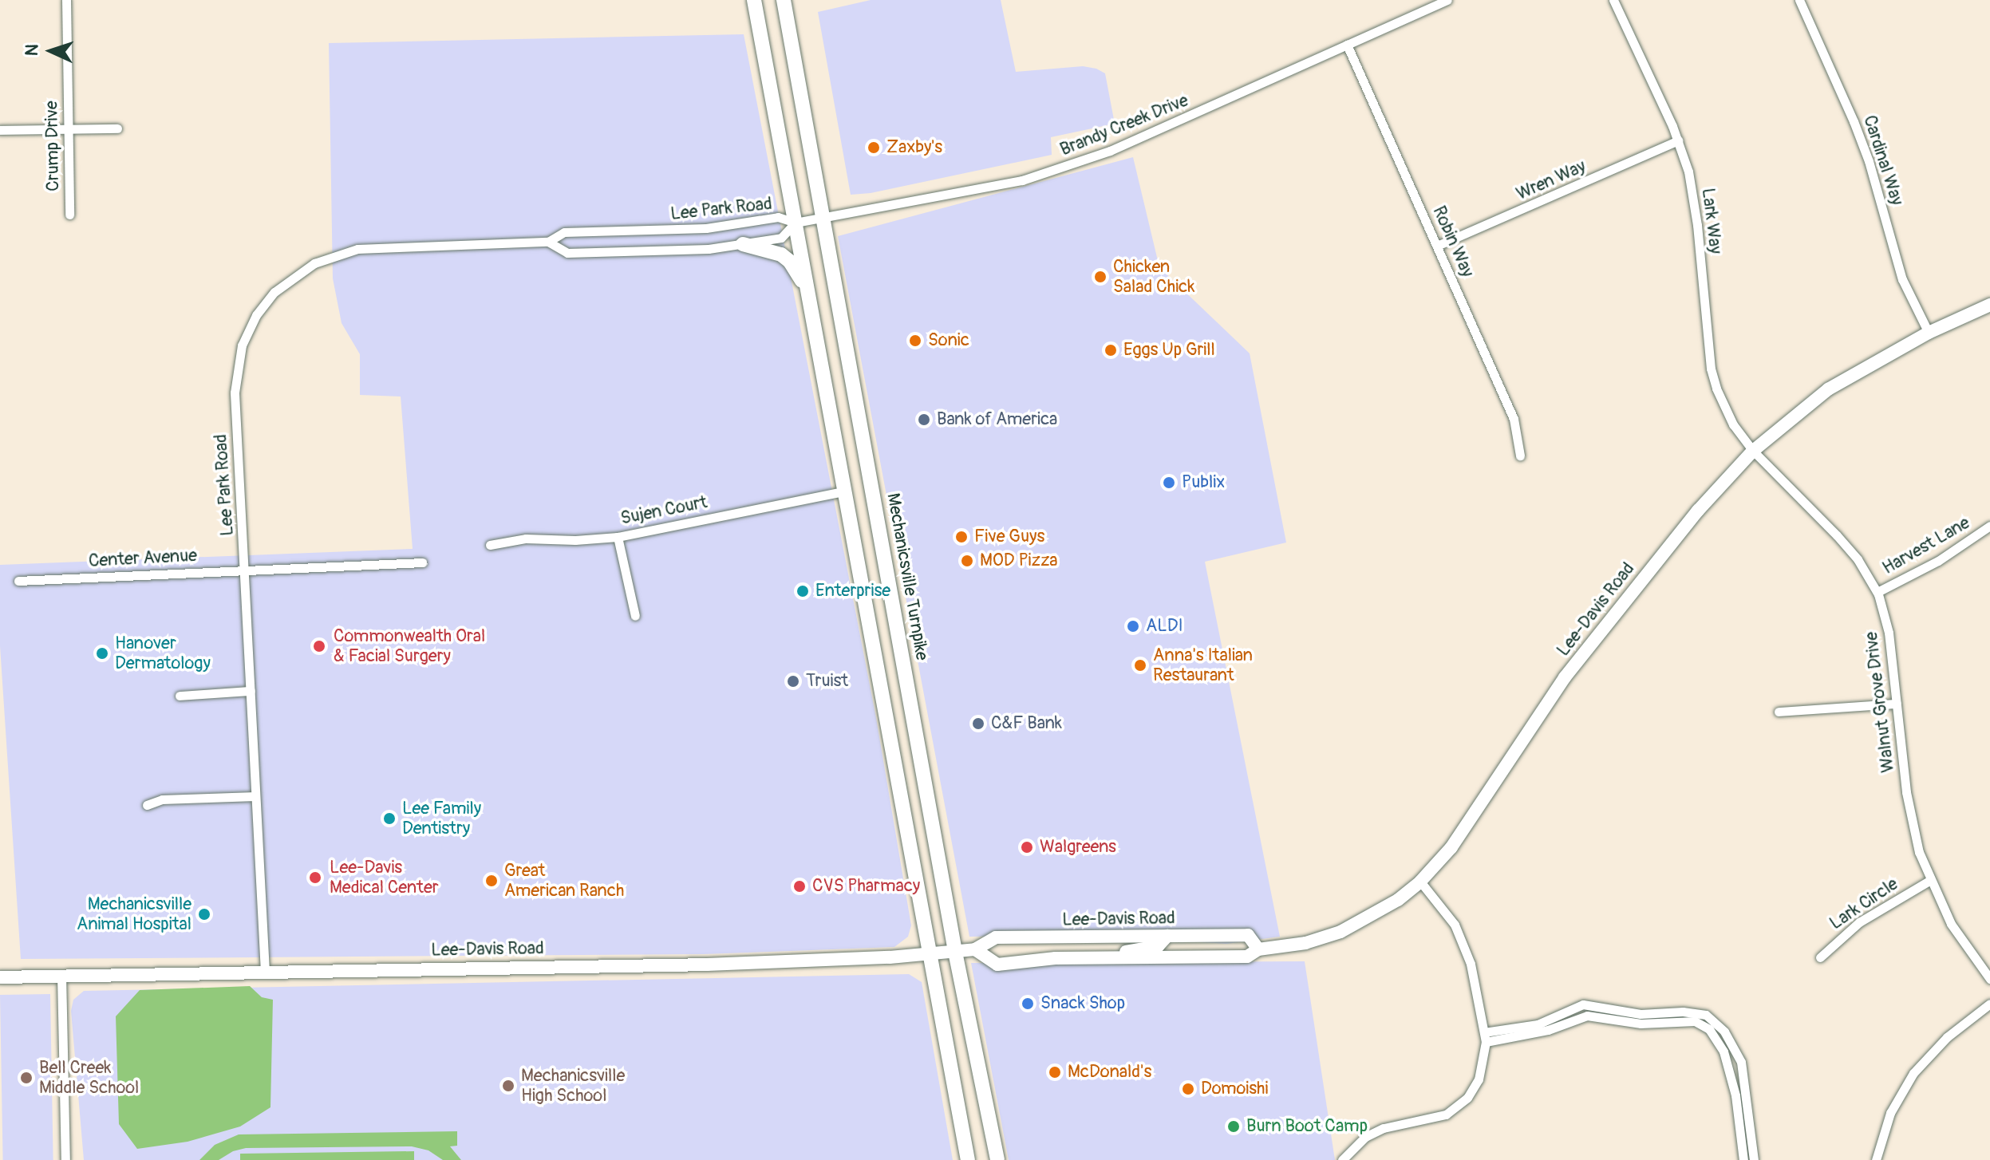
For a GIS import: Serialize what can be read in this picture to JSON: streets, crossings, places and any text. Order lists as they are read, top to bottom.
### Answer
{
  "streets": {
    "highway": ["Mechanicsville Turnpike"],
    "main road": ["Lee-Davis Road"],
    "street": [
      "Brandy Creek Drive",
      "Crump Drive",
      "Cardinal Way",
      "Wren Way",
      "Lee Park Road",
      "Lark Way",
      "Robin Way",
      "Sujen Court",
      "Harvest Lane",
      "Center Avenue",
      "Walnut Grove Drive",
      "Lark Circle"
    ]
  },
  "crossings": [
    ["Brandy Creek Drive", "Lee Park Road"],
    ["Brandy Creek Drive", "Robin Way"],
    ["Brandy Creek Drive", "Mechanicsville Turnpike"],
    ["Cardinal Way", "Lee-Davis Road"],
    ["Wren Way", "Lark Way"],
    ["Wren Way", "Robin Way"],
    ["Lee Park Road", "Center Avenue"],
    ["Lee Park Road", "Lee-Davis Road"],
    ["Lark Way", "Lee-Davis Road"],
    ["Lark Way", "Walnut Grove Drive"],
    ["Harvest Lane", "Walnut Grove Drive"],
    ["Mechanicsville Turnpike", "Lee-Davis Road"],
    ["Lee-Davis Road", "Walnut Grove Drive"],
    ["Walnut Grove Drive", "Lark Circle"]
  ],
  "places": [
    "Zaxby's",
    "Chicken Salad Chick",
    "Sonic",
    "Eggs Up Grill",
    "Bank of America",
    "Publix",
    "Five Guys",
    "MOD Pizza",
    "Enterprise",
    "ALDI",
    "Commonwealth Oral & Facial Surgery",
    "Hanover Dermatology",
    "Anna's Italian Restaurant",
    "Truist",
    "C&F Bank",
    "Lee Family Dentistry",
    "Walgreens",
    "Lee-Davis Medical Center",
    "Great American Ranch",
    "CVS Pharmacy",
    "Mechanicsville Animal Hospital",
    "Snack Shop",
    "McDonald's",
    "Bell Creek Middle School",
    "Mechanicsville High School",
    "Domoishi",
    "Burn Boot Camp"
  ],
  "north": "left"
}
